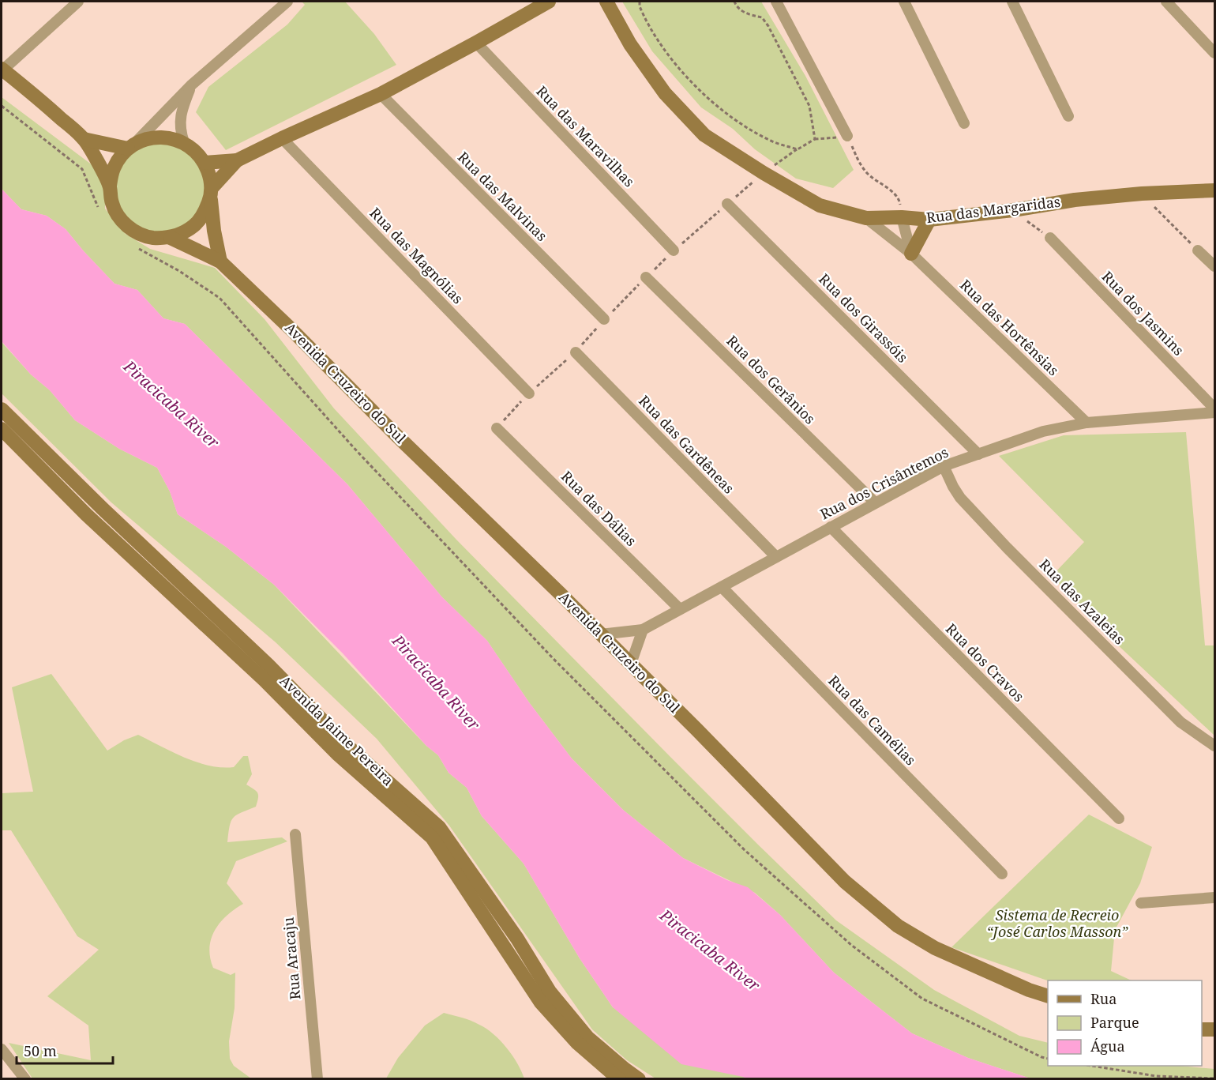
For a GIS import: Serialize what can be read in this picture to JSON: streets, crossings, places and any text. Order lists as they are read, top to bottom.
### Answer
{
  "streets": {
    "street": [
      "Rua das Maravilhas",
      "Rua das Malvinas",
      "Rua das Margaridas",
      "Rua das Magnólias",
      "Rua dos Jasmins",
      "Rua dos Girassóis",
      "Rua das Hortênsias",
      "Rua dos Gerânios",
      "Avenida Cruzeiro do Sul",
      "Rua das Gardêneas",
      "Rua dos Crisântemos",
      "Rua das Dálias",
      "Rua das Azaleias",
      "Rua dos Cravos",
      "Rua das Camélias",
      "Avenida Jaime Pereira",
      "Rua Aracaju"
    ]
  },
  "crossings": [
    ["Rua das Margaridas", "Rua das Hortênsias"],
    ["Rua dos Girassóis", "Rua dos Crisântemos"],
    ["Rua das Hortênsias", "Rua dos Crisântemos"],
    ["Rua dos Gerânios", "Rua dos Crisântemos"],
    ["Avenida Cruzeiro do Sul", "Rua dos Crisântemos"],
    ["Rua das Gardêneas", "Rua dos Crisântemos"],
    ["Rua dos Crisântemos", "Rua das Dálias"],
    ["Rua dos Crisântemos", "Rua das Azaleias"],
    ["Rua dos Crisântemos", "Rua dos Cravos"],
    ["Rua dos Crisântemos", "Rua das Camélias"]
  ],
  "water": ["Piracicaba River"],
  "parks": ["Sistema de Recreio “José Carlos Masson”"],
  "legend": ["Rua", "Parque", "Água"],
  "scale_bar": "50 m"
}
